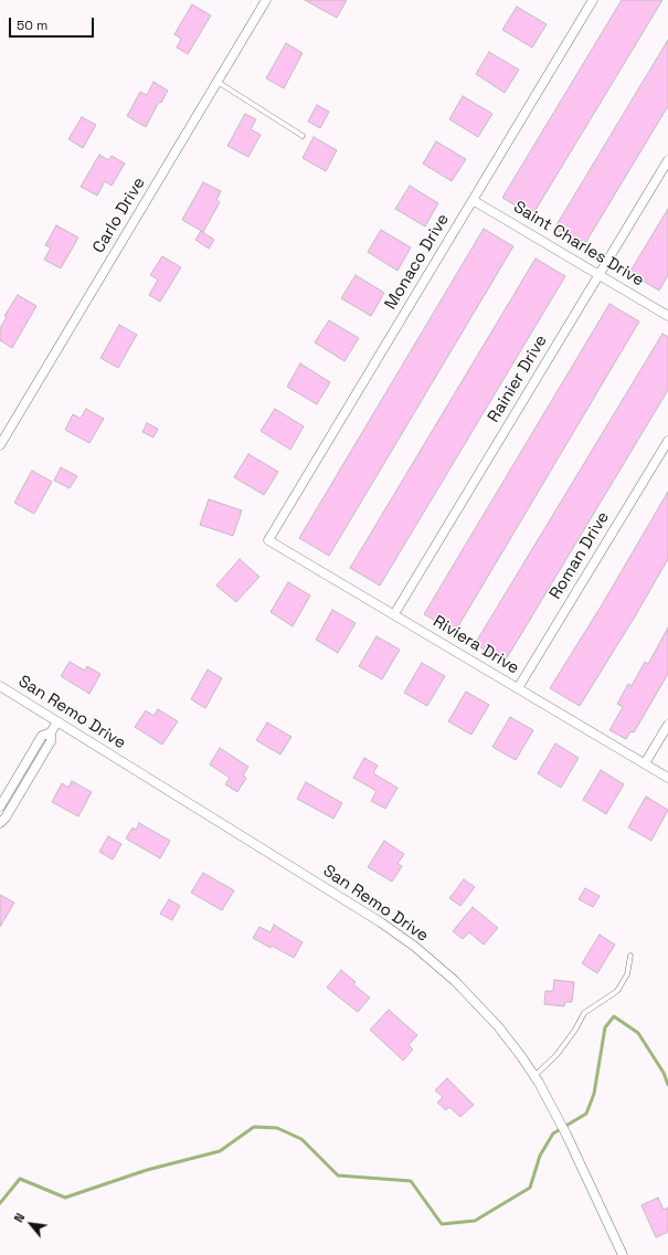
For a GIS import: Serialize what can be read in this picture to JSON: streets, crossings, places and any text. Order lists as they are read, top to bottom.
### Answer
{
  "streets": {
    "street": [
      "Carlo Drive",
      "Saint Charles Drive",
      "Monaco Drive",
      "Rainier Drive",
      "Roman Drive",
      "Riviera Drive",
      "San Remo Drive"
    ]
  },
  "crossings": [
    ["Saint Charles Drive", "Monaco Drive"],
    ["Saint Charles Drive", "Rainier Drive"],
    ["Monaco Drive", "Riviera Drive"],
    ["Rainier Drive", "Riviera Drive"],
    ["Roman Drive", "Riviera Drive"]
  ],
  "scale_bar": "50 m",
  "north": "top left"
}
